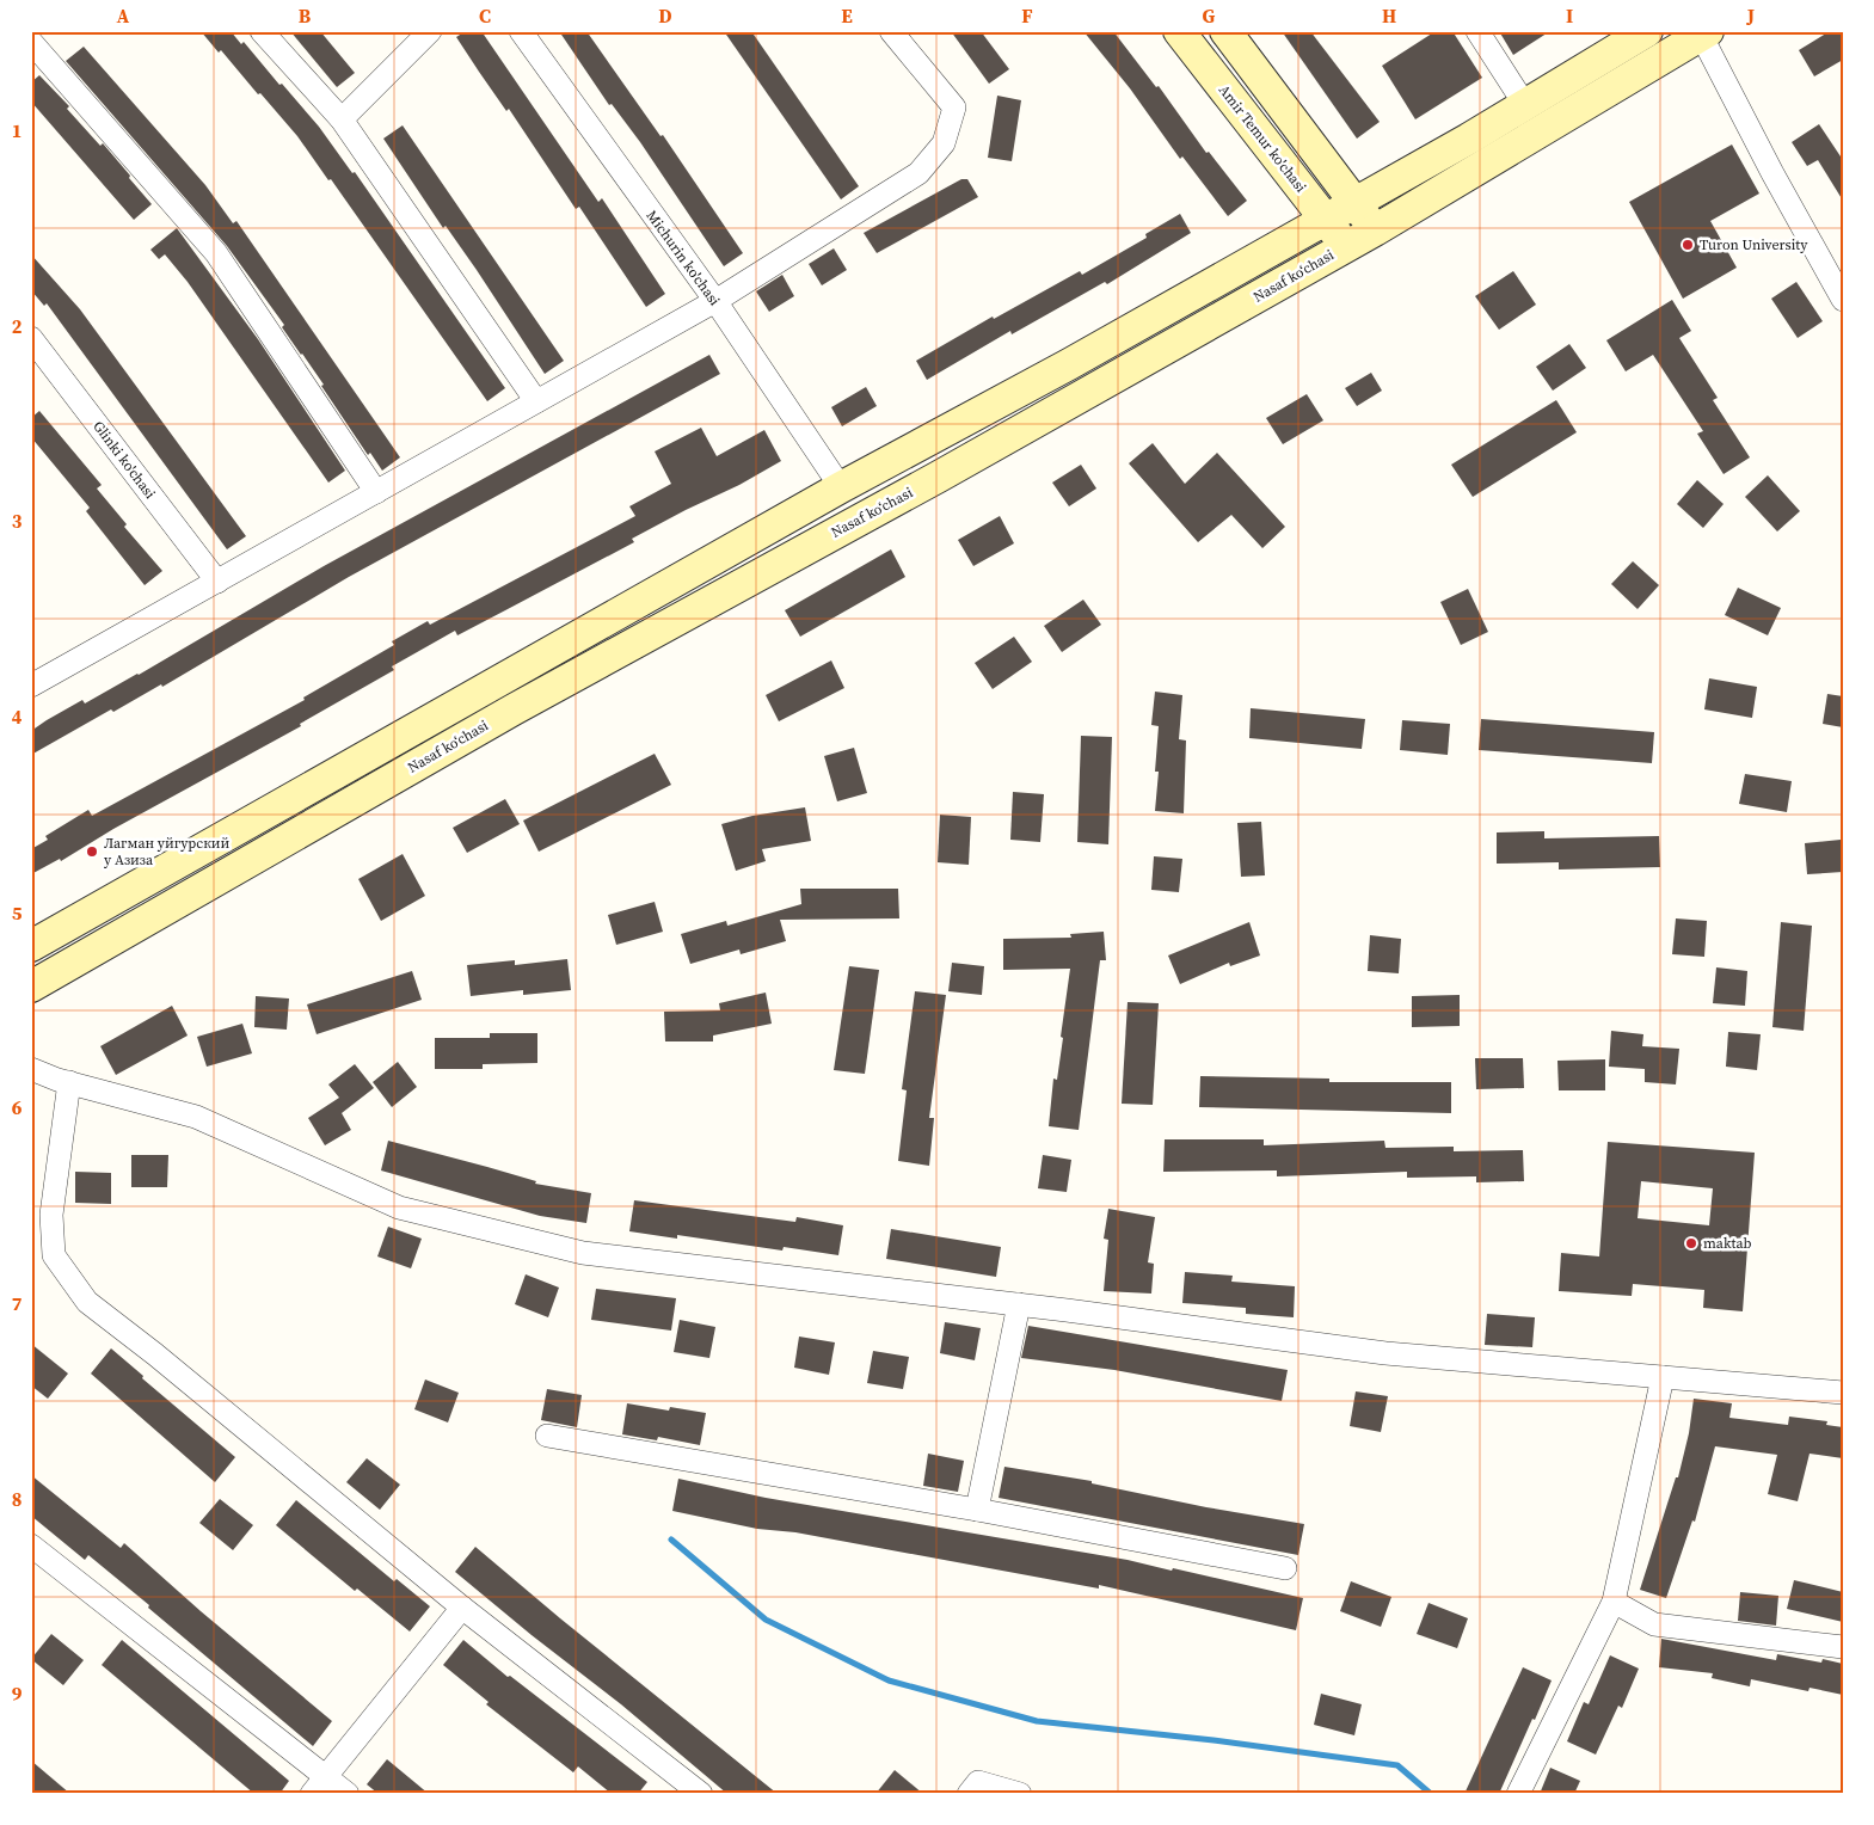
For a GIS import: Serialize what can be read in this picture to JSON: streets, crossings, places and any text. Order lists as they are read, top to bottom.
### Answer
{
  "streets": {
    "main road": ["Amir Temur ko'chasi", "Nasaf ko‘chasi"],
    "street": ["Michurin ko'chasi", "Glinki ko'chasi"]
  },
  "crossings": [
    ["Amir Temur ko'chasi", "Nasaf ko‘chasi"]
  ],
  "places": ["Turon University", "Лагман уйгурский у Азиза", "maktab"],
  "grid": {
    "columns": [
      "A",
      "B",
      "C",
      "D",
      "E",
      "F",
      "G",
      "H",
      "I",
      "J"
    ],
    "rows": [
      "1",
      "2",
      "3",
      "4",
      "5",
      "6",
      "7",
      "8",
      "9"
    ]
  }
}
